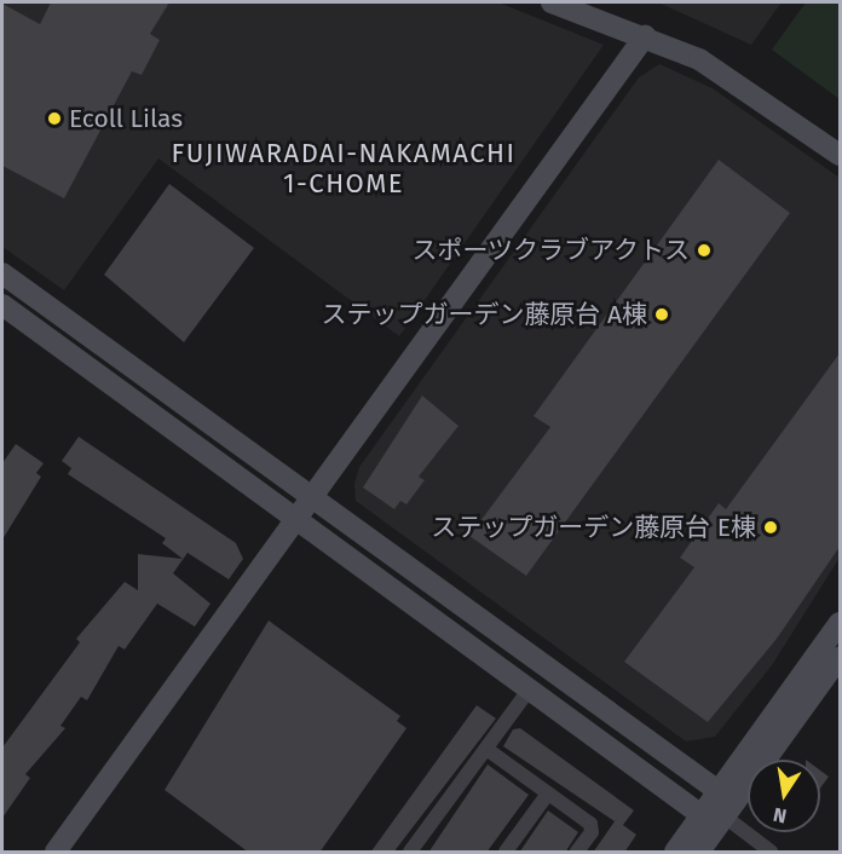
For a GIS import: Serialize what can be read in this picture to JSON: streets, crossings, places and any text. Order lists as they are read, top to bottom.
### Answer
{
  "districts": ["FUJIWARADAI-NAKAMACHI 1-CHOME"],
  "places": [
    "Ecoll Lilas",
    "スポーツクラブアクトス",
    "ステップガーデン藤原台 A棟",
    "ステップガーデン藤原台 E棟"
  ],
  "north": "bottom"
}
